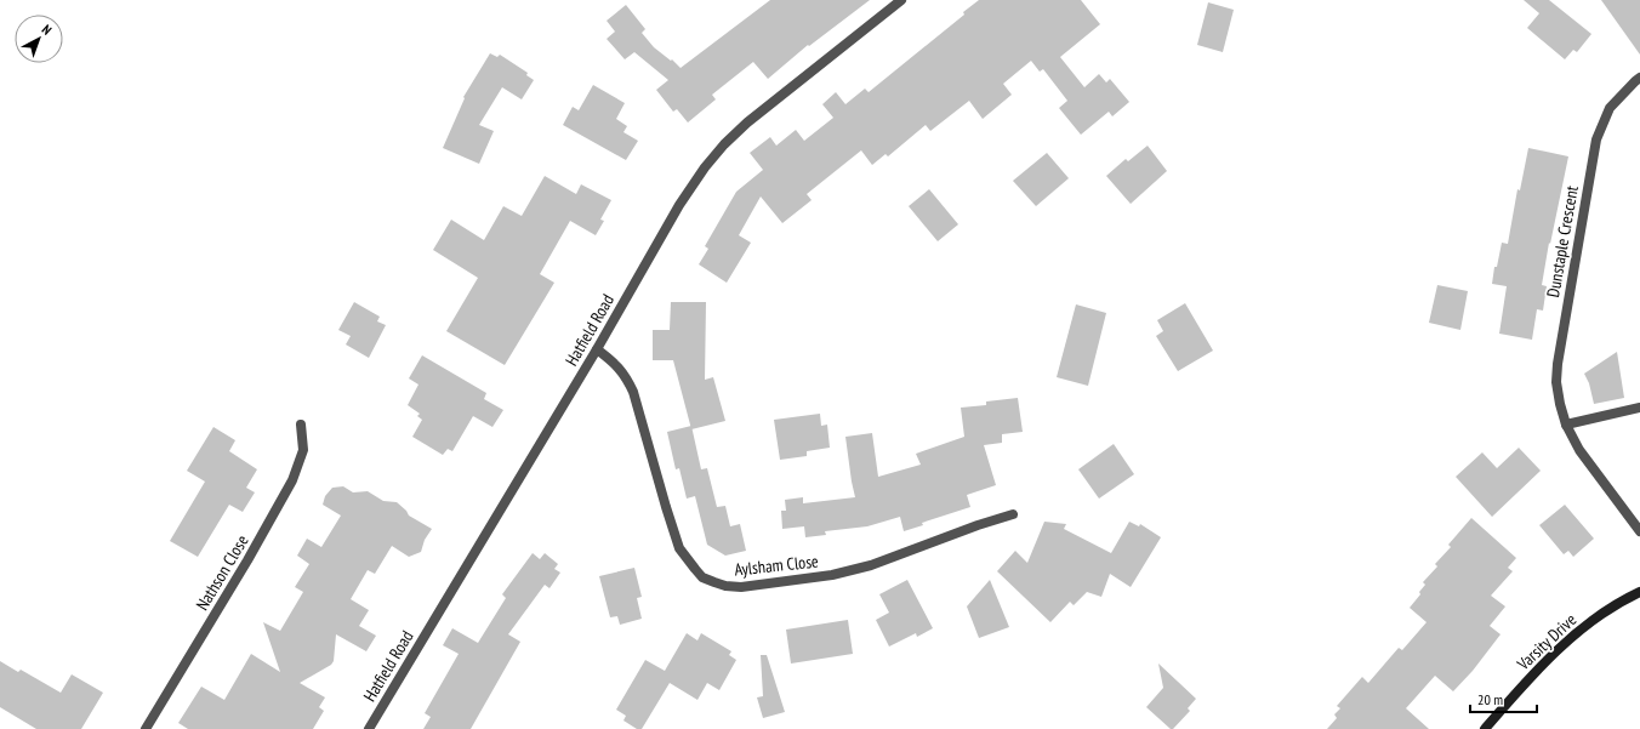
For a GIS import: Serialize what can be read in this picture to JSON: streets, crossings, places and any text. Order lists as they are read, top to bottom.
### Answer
{
  "streets": {
    "street": [
      "Dunstaple Crescent",
      "Hatfield Road",
      "Aylsham Close",
      "Nathson Close",
      "Varsity Drive"
    ]
  },
  "crossings": [
    ["Hatfield Road", "Aylsham Close"]
  ],
  "scale_bar": "20 m",
  "north": "top right"
}
